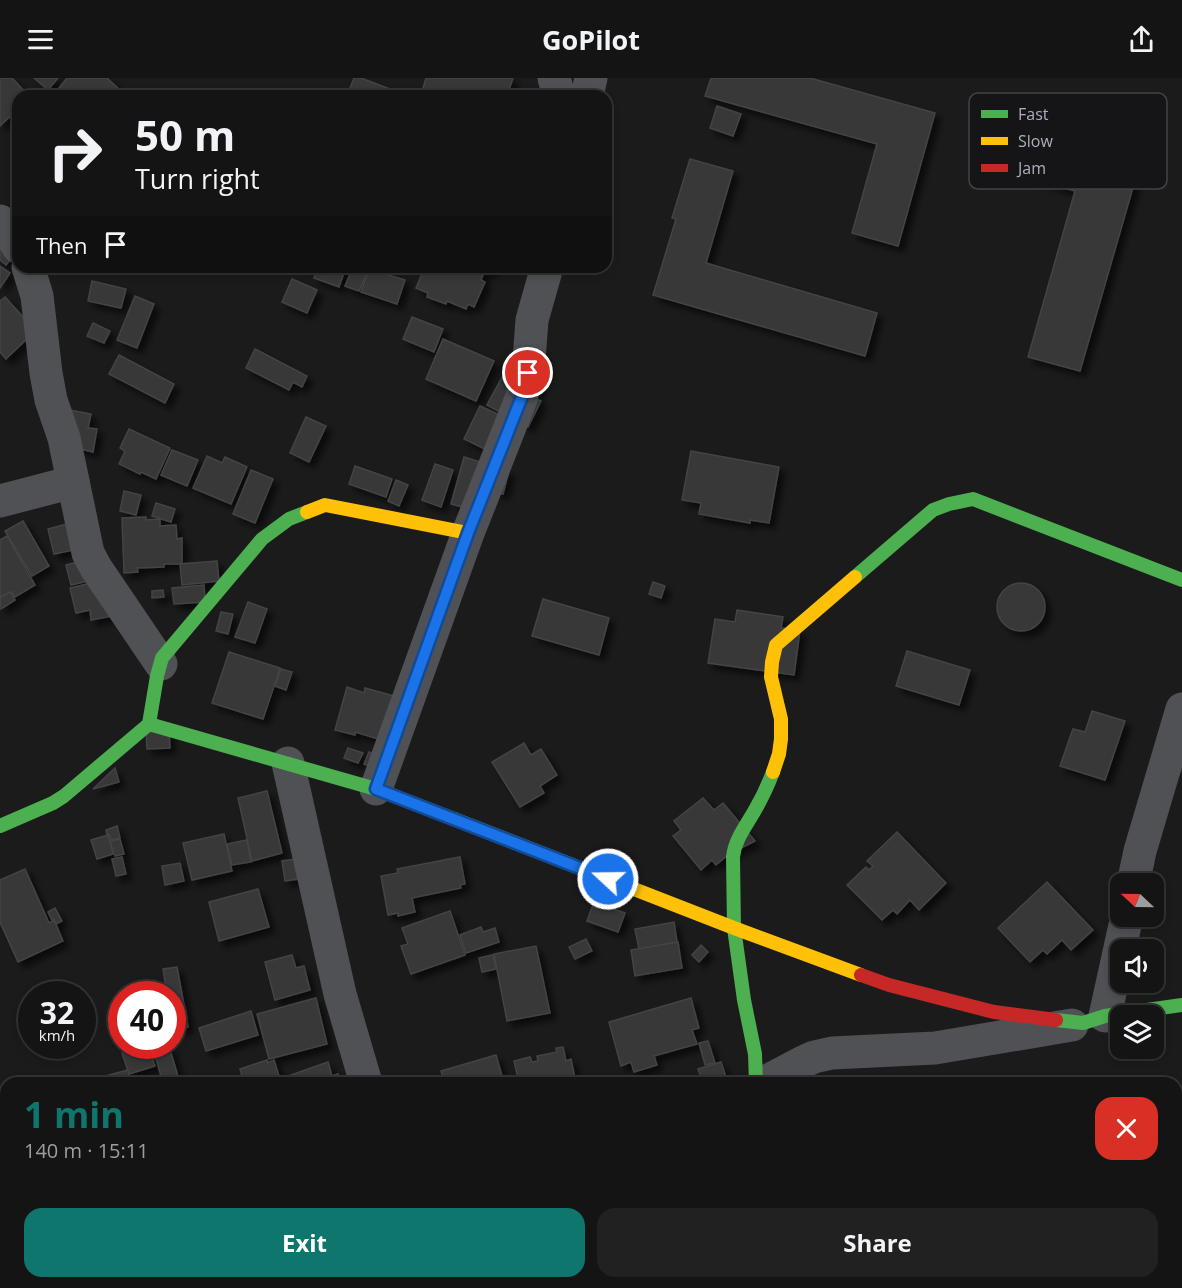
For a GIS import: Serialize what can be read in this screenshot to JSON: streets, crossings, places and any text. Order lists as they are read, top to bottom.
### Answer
{
  "legend": ["Fast", "Slow", "Jam"],
  "north": "left",
  "page": {
    "header": "GoPilot",
    "turn": ["50 m", "Turn right"],
    "then": "Then",
    "speed": "32 km/h",
    "limit": "40",
    "heading": ["1 min", "140 m · 15:11"],
    "buttons": ["Exit", "Share"]
  }
}
